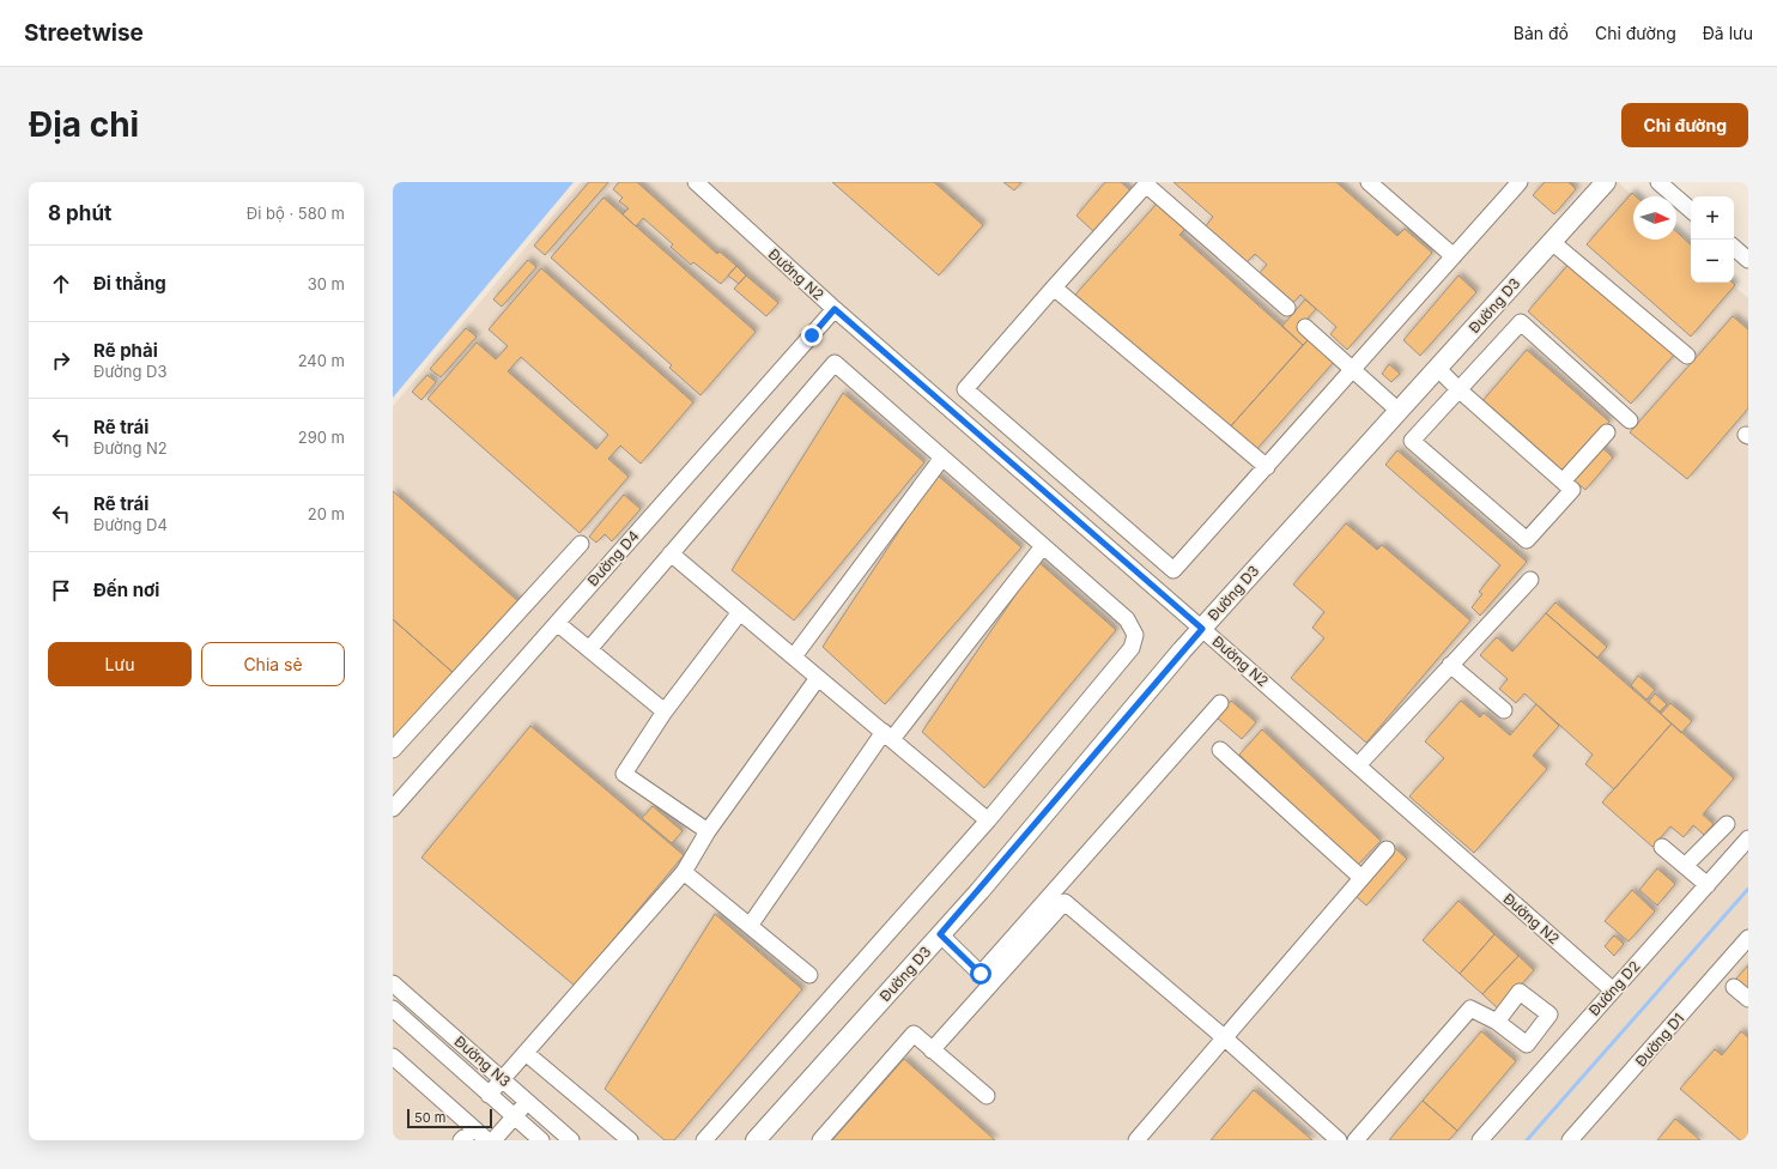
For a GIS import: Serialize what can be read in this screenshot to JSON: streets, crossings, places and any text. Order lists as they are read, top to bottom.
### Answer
{
  "streets": {
    "main road": ["Đường D3"],
    "street": [
      "Đường N2",
      "Đường D4",
      "Đường D2",
      "Đường D1",
      "Đường N3"
    ]
  },
  "crossings": [
    ["Đường N2", "Đường D3"],
    ["Đường N2", "Đường D4"],
    ["Đường N2", "Đường D2"]
  ],
  "scale_bar": "50 m",
  "north": "right",
  "page": {
    "header": "Streetwise",
    "nav": ["Bản đồ", "Chỉ đường", "Đã lưu"],
    "buttons": [
      "Chỉ đường",
      ["Lưu", "Chia sẻ"]
    ],
    "title": "Địa chỉ",
    "heading": ["8 phút", "Đi bộ · 580 m"],
    "map_buttons": ["+", "−"],
    "list": [
      ["Đi thẳng", "30 m"],
      ["Rẽ phải", "Đường D3", "240 m"],
      ["Rẽ trái", "Đường N2", "290 m"],
      ["Rẽ trái", "Đường D4", "20 m"],
      "Đến nơi"
    ],
    "scale": "50 m"
  }
}
